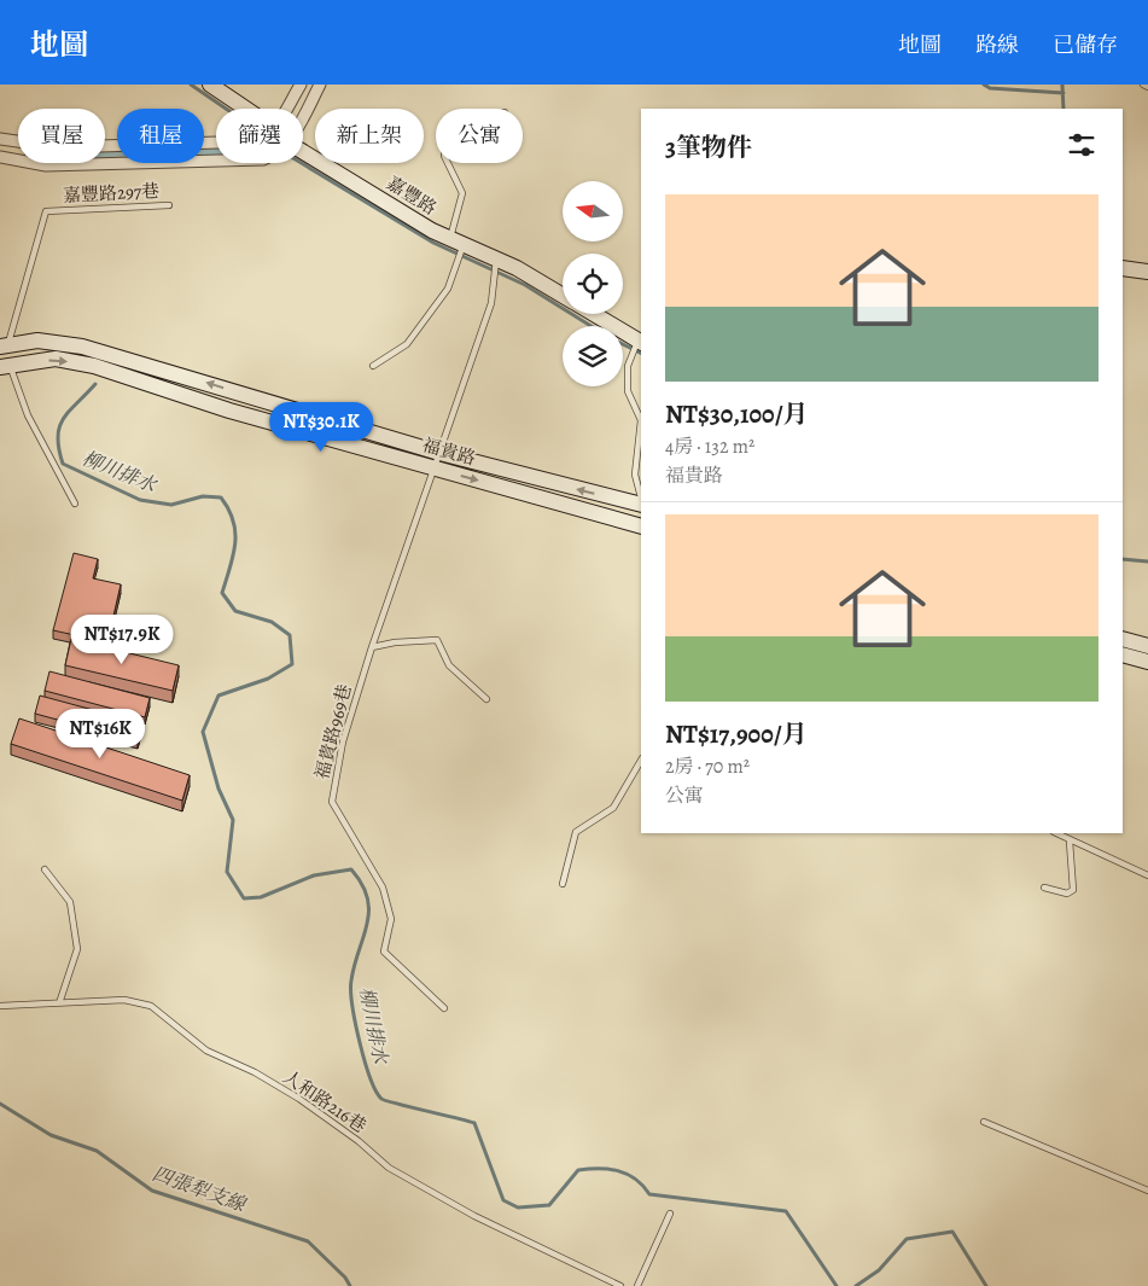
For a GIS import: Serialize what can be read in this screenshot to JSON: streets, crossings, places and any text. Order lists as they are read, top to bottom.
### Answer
{
  "streets": {
    "street": ["嘉豐路", "福貴路"],
    "lane": ["嘉豐路297巷", "福貴路969巷", "人和路216巷"]
  },
  "crossings": [
    ["嘉豐路297巷", "福貴路"],
    ["嘉豐路", "福貴路969巷"],
    ["福貴路", "福貴路969巷"]
  ],
  "water": ["柳川排水", "四張犁支線"],
  "north": "left",
  "page": {
    "header": "地圖",
    "nav": ["地圖", "路線", "已儲存"],
    "chip": [
      "買屋",
      "租屋",
      "篩選",
      "新上架",
      "公寓"
    ],
    "heading": "3筆物件",
    "list": [
      {
        "name": "NT$30,100/月",
        "note": "4房 · 132 m² · 福貴路"
      },
      {
        "name": "NT$17,900/月",
        "note": "2房 · 70 m² · 公寓"
      }
    ],
    "price": ["NT$30.1K", "NT$17.9K", "NT$16K"]
  }
}
